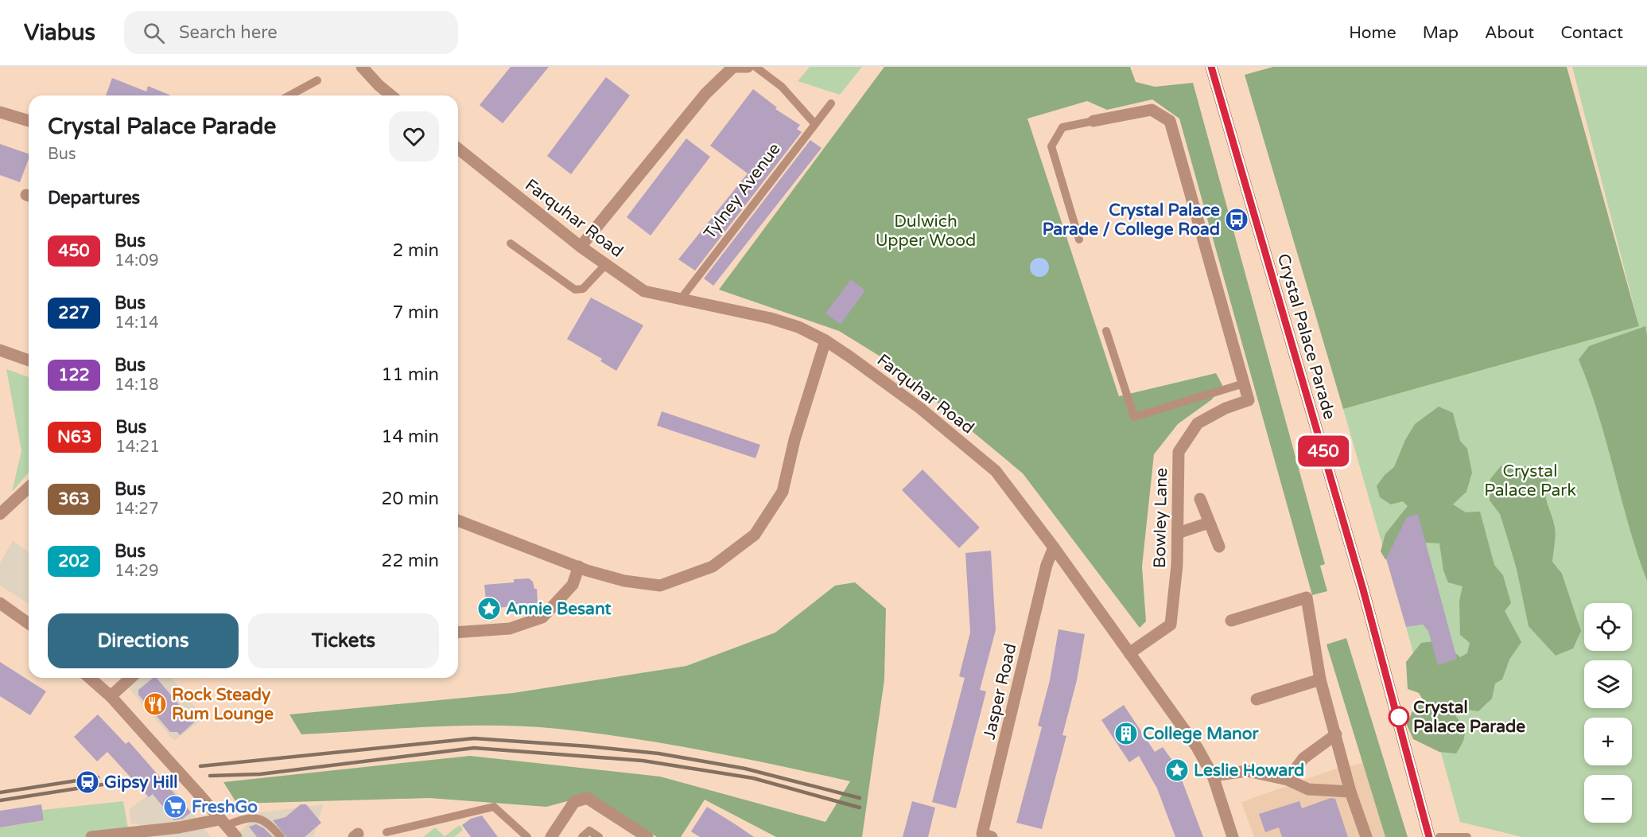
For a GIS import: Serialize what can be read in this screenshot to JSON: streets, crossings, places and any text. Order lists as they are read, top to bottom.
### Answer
{
  "streets": {
    "main road": ["Crystal Palace Parade"],
    "street": ["Farquhar Road", "Bowley Lane", "Jasper Road"],
    "lane": ["Tylney Avenue"]
  },
  "crossings": [
    ["Tylney Avenue", "Farquhar Road"],
    ["Farquhar Road", "Bowley Lane"],
    ["Farquhar Road", "Jasper Road"]
  ],
  "parks": ["Dulwich Upper Wood", "Crystal Palace Park"],
  "places": {
    "bus stop": ["Crystal Palace Parade / College Road"],
    "place": ["Annie Besant", "Leslie Howard"],
    "restaurant": ["Rock Steady Rum Lounge"],
    "other": ["Crystal Palace Parade"],
    "building": ["College Manor"],
    "station": ["Gipsy Hill"],
    "supermarket": ["FreshGo"]
  },
  "lines": ["bus line 450"],
  "page": {
    "header": "Viabus",
    "search": "Search here",
    "nav": [
      "Home",
      "Map",
      "About",
      "Contact"
    ],
    "on_map": "450",
    "heading": [
      ["Crystal Palace Parade", "Bus"],
      "Departures"
    ],
    "list": [
      {
        "mark": "450",
        "name": "Bus",
        "note": "14:09",
        "value": "2 min"
      },
      {
        "mark": "227",
        "name": "Bus",
        "note": "14:14",
        "value": "7 min"
      },
      {
        "mark": "122",
        "name": "Bus",
        "note": "14:18",
        "value": "11 min"
      },
      {
        "mark": "N63",
        "name": "Bus",
        "note": "14:21",
        "value": "14 min"
      },
      {
        "mark": "363",
        "name": "Bus",
        "note": "14:27",
        "value": "20 min"
      },
      {
        "mark": "202",
        "name": "Bus",
        "note": "14:29",
        "value": "22 min"
      }
    ],
    "map_buttons": ["+", "−"],
    "buttons": ["Directions", "Tickets"]
  }
}
